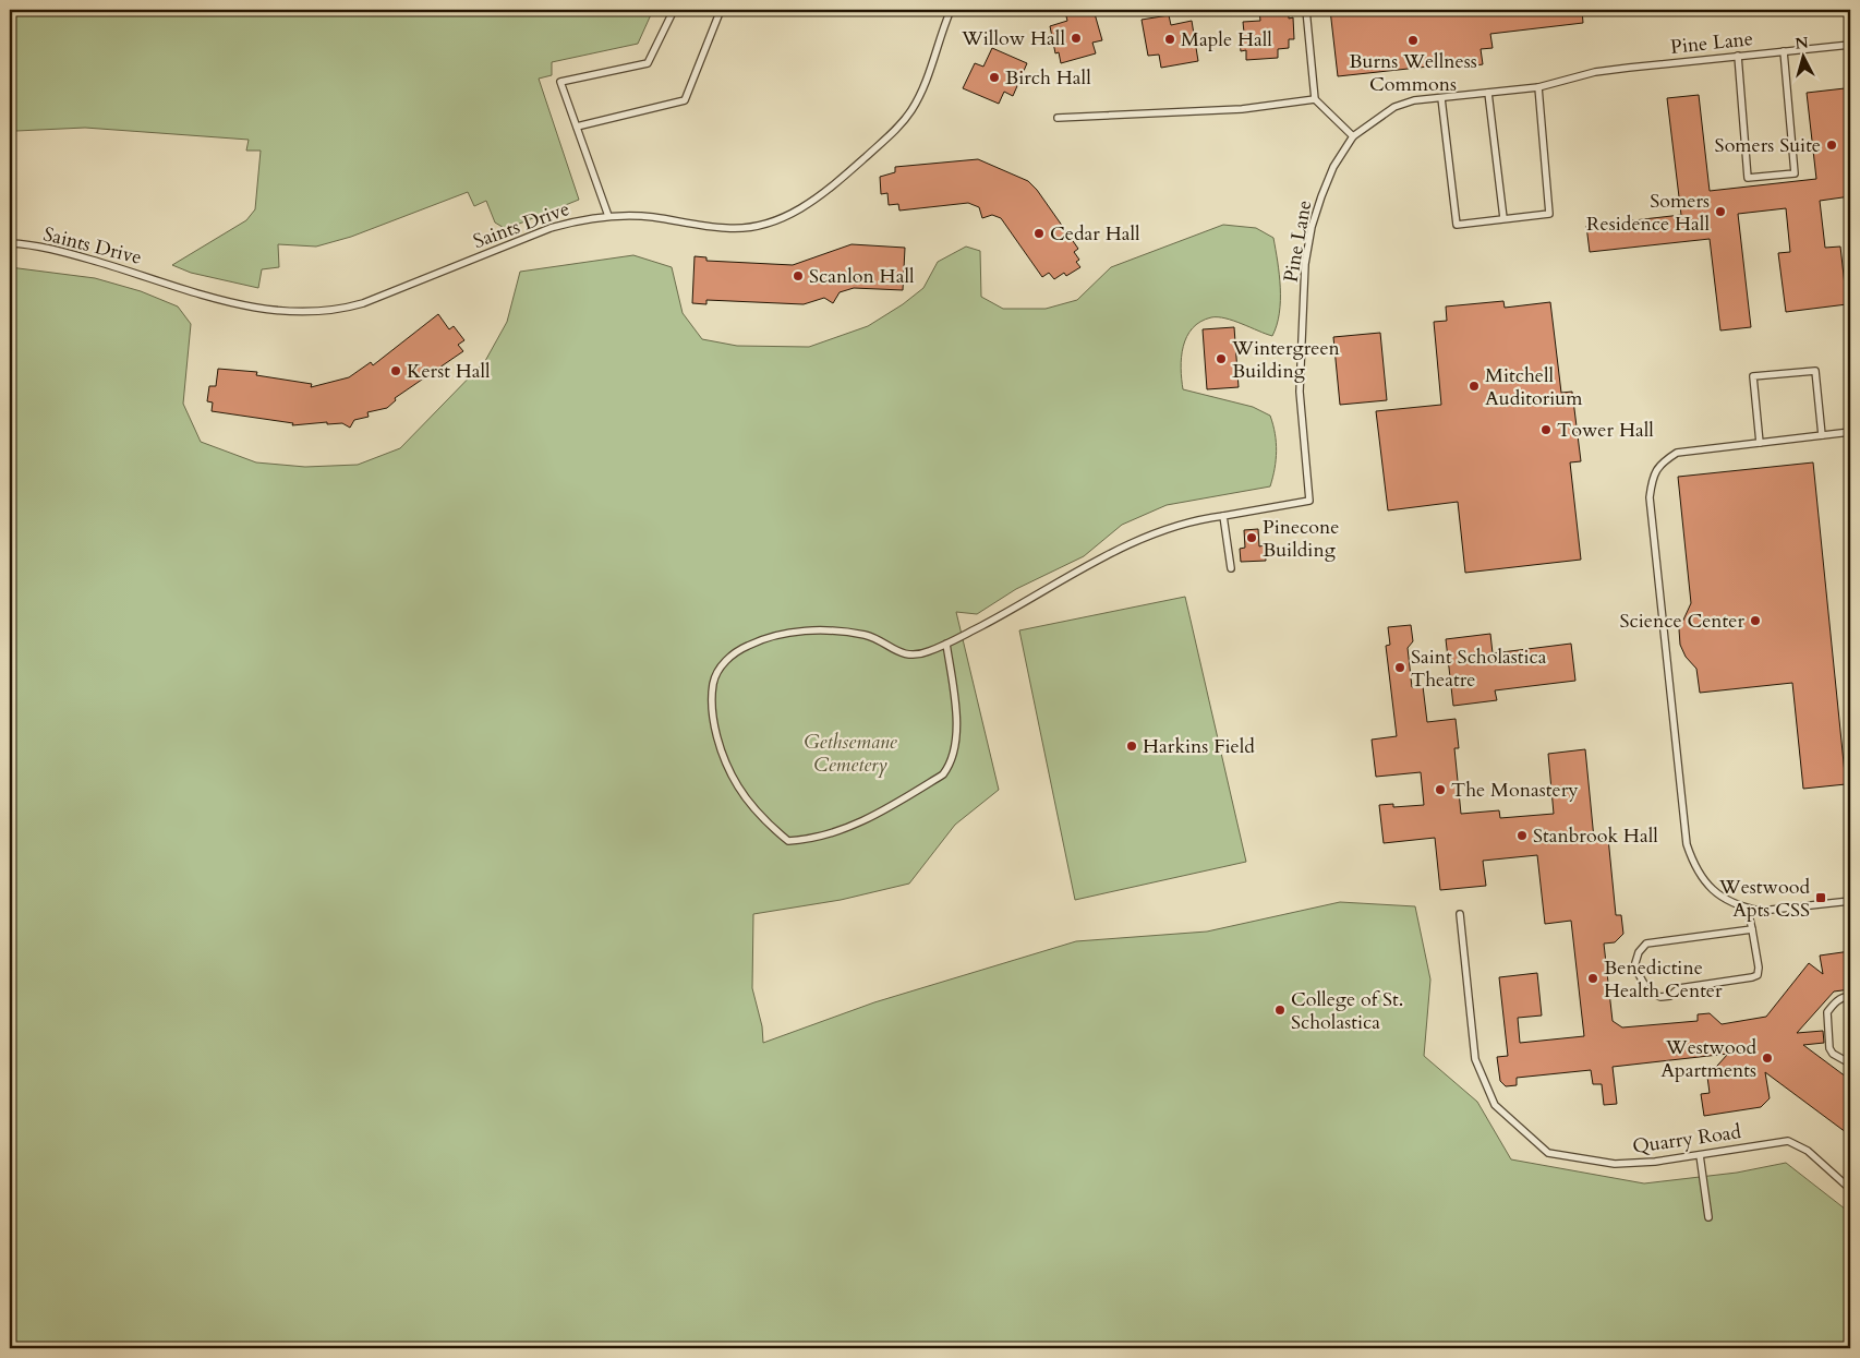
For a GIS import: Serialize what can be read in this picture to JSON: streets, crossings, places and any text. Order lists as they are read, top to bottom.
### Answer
{
  "streets": {
    "lane": ["Pine Lane", "Saints Drive", "Quarry Road"]
  },
  "parks": ["Gethsemane Cemetery"],
  "places": {
    "other": [
      "Willow Hall",
      "Maple Hall",
      "Burns Wellness Commons",
      "Birch Hall",
      "Somers Suite",
      "Somers Residence Hall",
      "Cedar Hall",
      "Scanlon Hall",
      "Wintergreen Building",
      "Kerst Hall",
      "Mitchell Auditorium",
      "Tower Hall",
      "Pinecone Building",
      "Science Center",
      "Saint Scholastica Theatre",
      "Harkins Field",
      "The Monastery",
      "Stanbrook Hall",
      "Benedictine Health Center",
      "College of St. Scholastica",
      "Westwood Apartments"
    ],
    "transit": ["Westwood Apts CSS"]
  },
  "north": "top"
}
